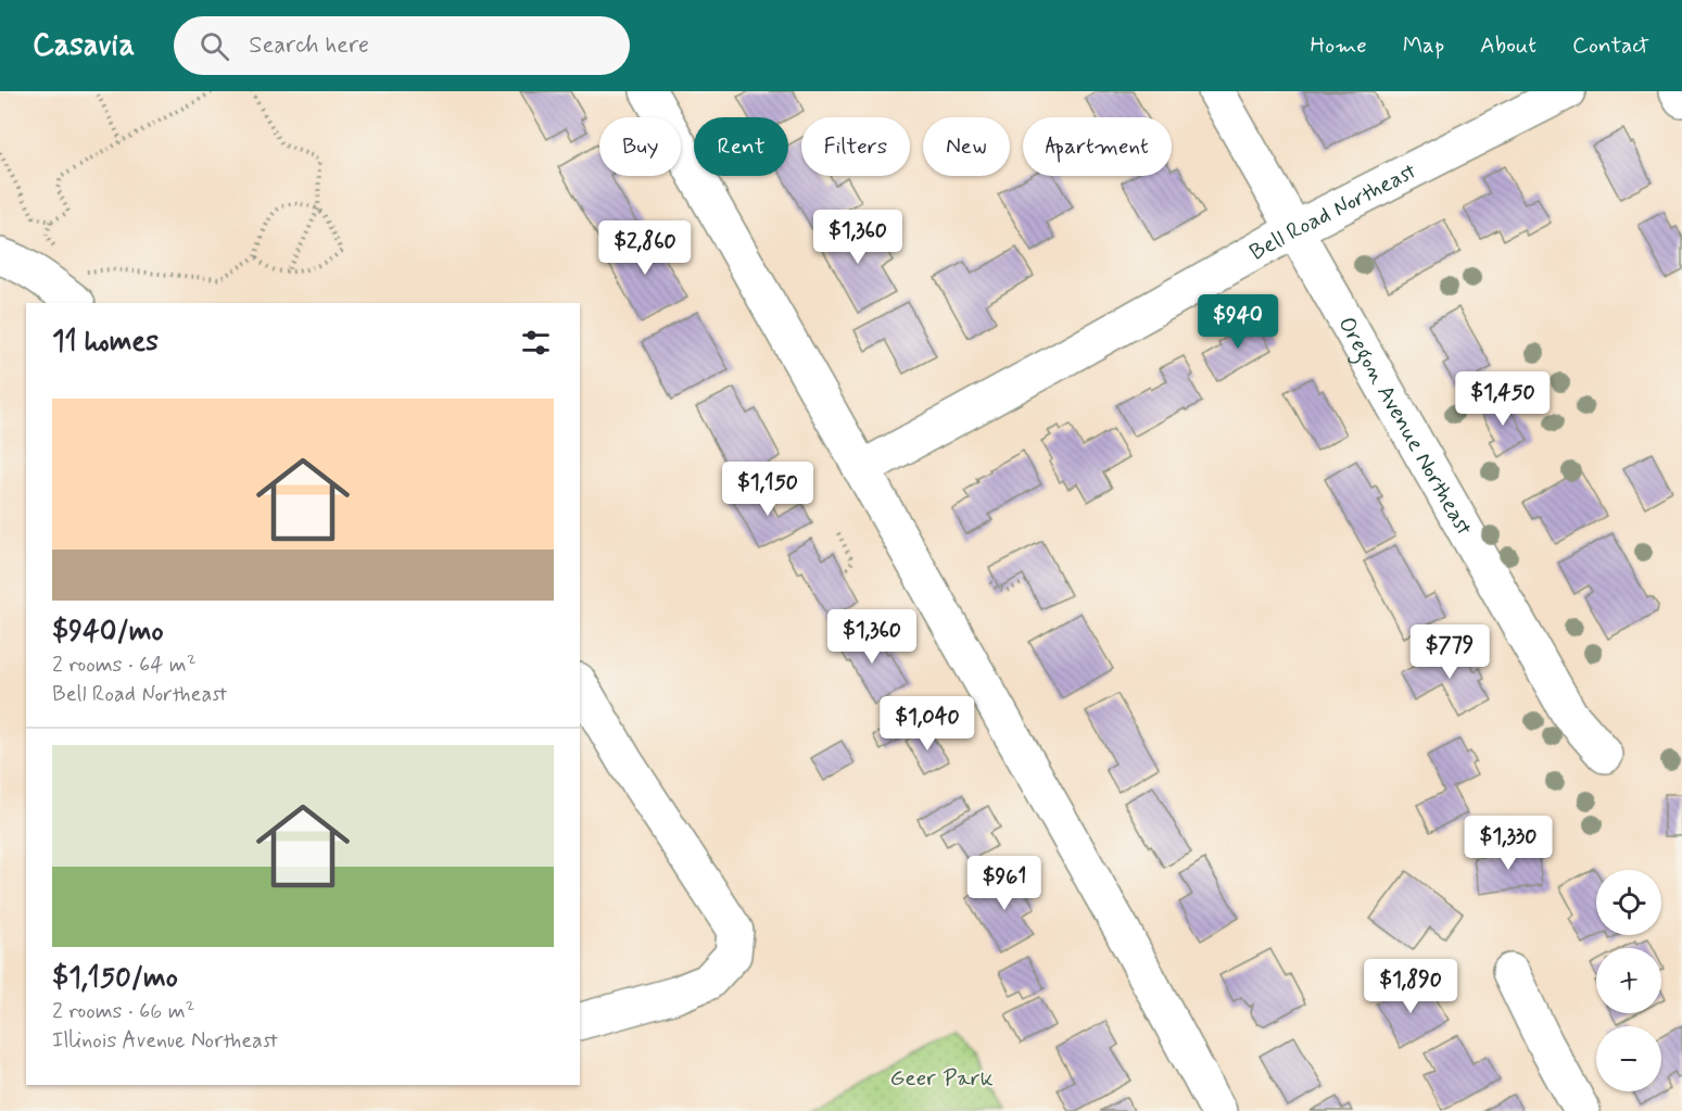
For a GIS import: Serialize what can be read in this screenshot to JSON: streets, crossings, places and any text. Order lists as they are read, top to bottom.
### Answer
{
  "streets": {
    "street": ["Bell Road Northeast", "Oregon Avenue Northeast"]
  },
  "crossings": [
    ["Bell Road Northeast", "Oregon Avenue Northeast"]
  ],
  "parks": ["Geer Park"],
  "page": {
    "header": "Casavia",
    "search": "Search here",
    "nav": [
      "Home",
      "Map",
      "About",
      "Contact"
    ],
    "chip": [
      "Buy",
      "Rent",
      "Filters",
      "New",
      "Apartment"
    ],
    "price": [
      "$1,360",
      "$2,860",
      "$940",
      "$1,450",
      "$1,150",
      "$1,360",
      "$779",
      "$1,040",
      "$1,330",
      "$961",
      "$1,890"
    ],
    "heading": "11 homes",
    "list": [
      {
        "name": "$940/mo",
        "note": "2 rooms · 64 m² · Bell Road Northeast"
      },
      {
        "name": "$1,150/mo",
        "note": "2 rooms · 66 m² · Illinois Avenue Northeast"
      }
    ],
    "map_buttons": ["+", "−"]
  }
}
